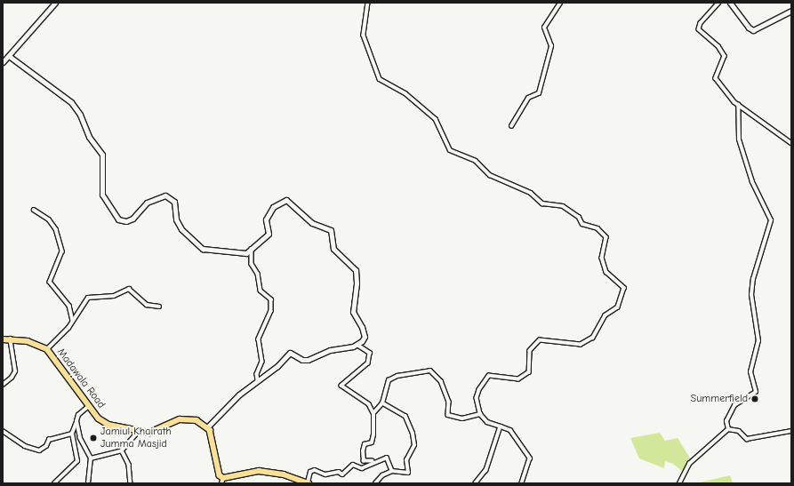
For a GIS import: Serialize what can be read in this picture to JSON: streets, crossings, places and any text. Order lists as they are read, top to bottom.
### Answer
{
  "streets": {
    "main road": ["Madawala Road"]
  },
  "places": ["Summerfield", "Jamiul Khairath Jumma Masjid"]
}
